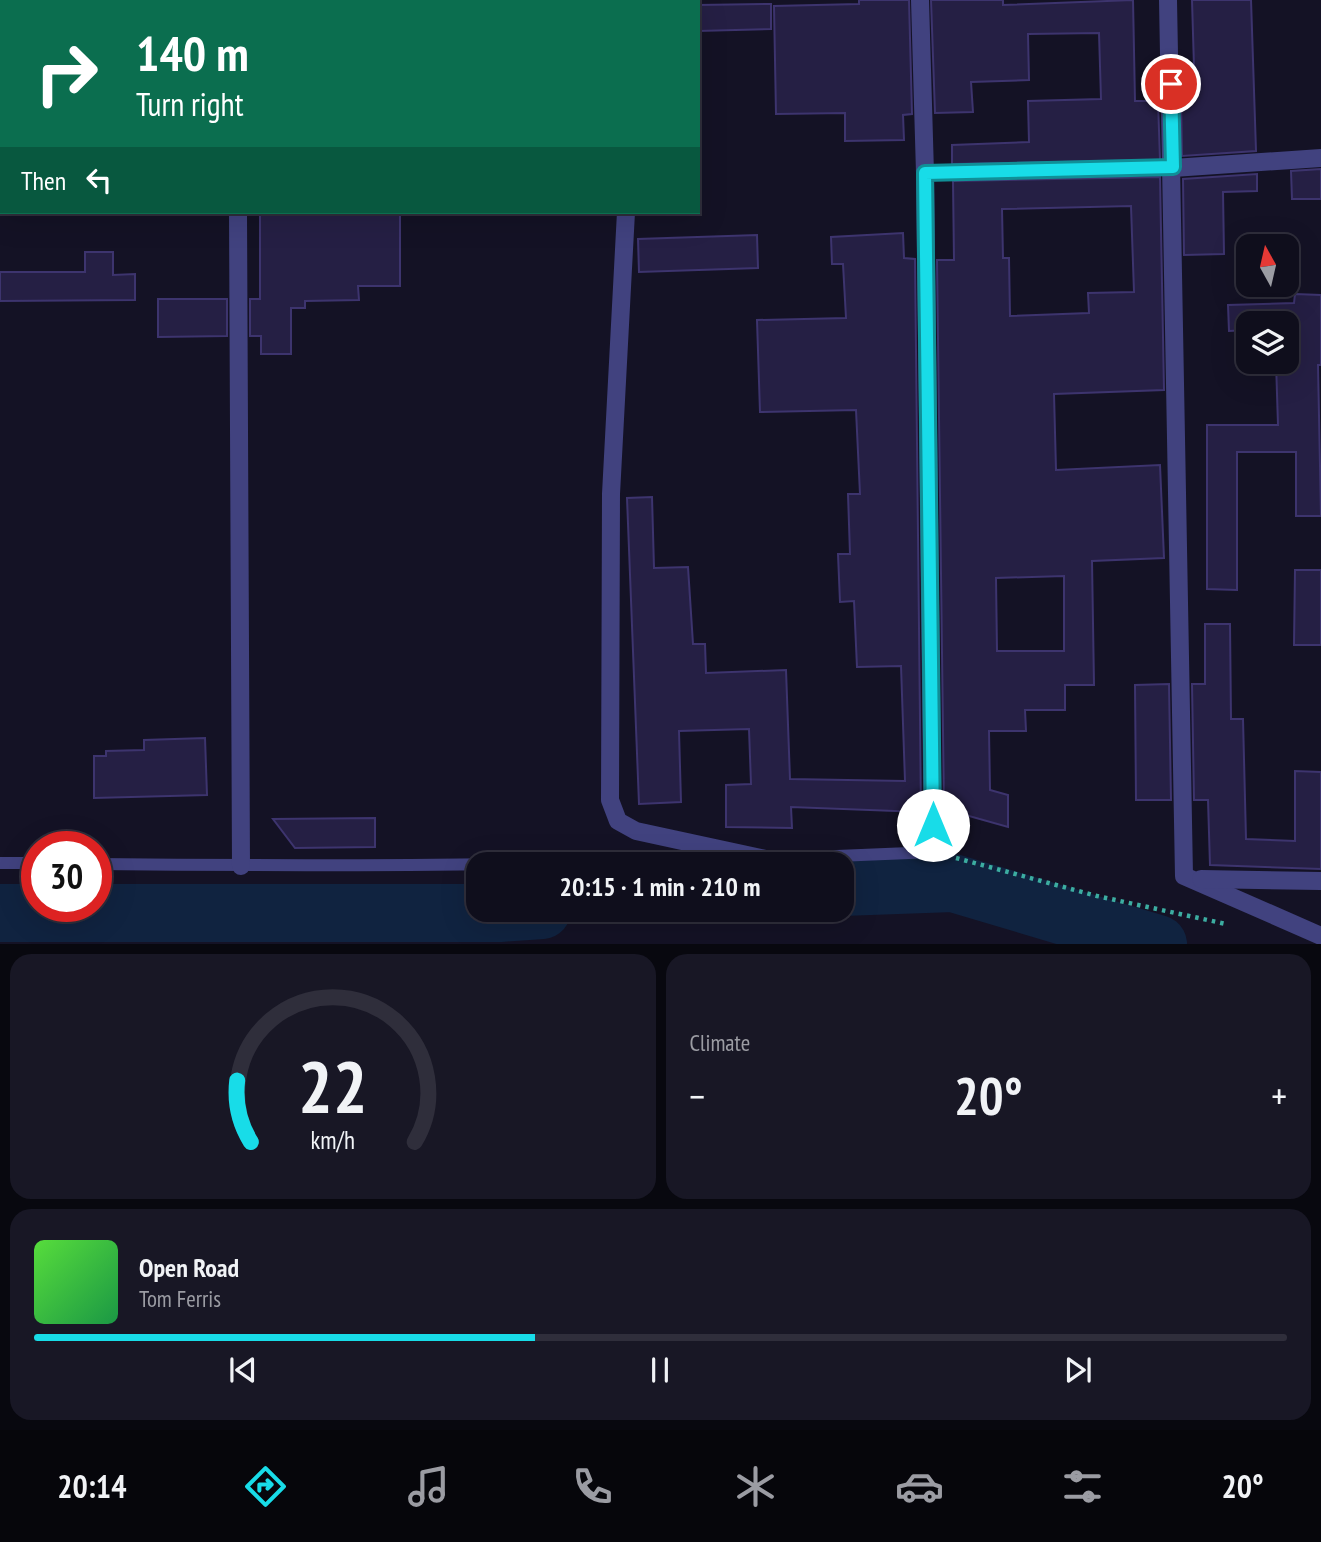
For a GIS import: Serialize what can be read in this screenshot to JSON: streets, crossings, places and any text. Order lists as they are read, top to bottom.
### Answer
{
  "north": "top",
  "page": {
    "turn": ["140 m", "Turn right"],
    "then": "Then",
    "limit": "30",
    "trip": "20:15 · 1 min · 210 m",
    "tile": "Climate",
    "heat": ["−", "20°", "+"],
    "song": ["Open Road", "Tom Ferris"],
    "tabs": ["20:14", "20°"],
    "gauge": ["22", "km/h"]
  }
}
